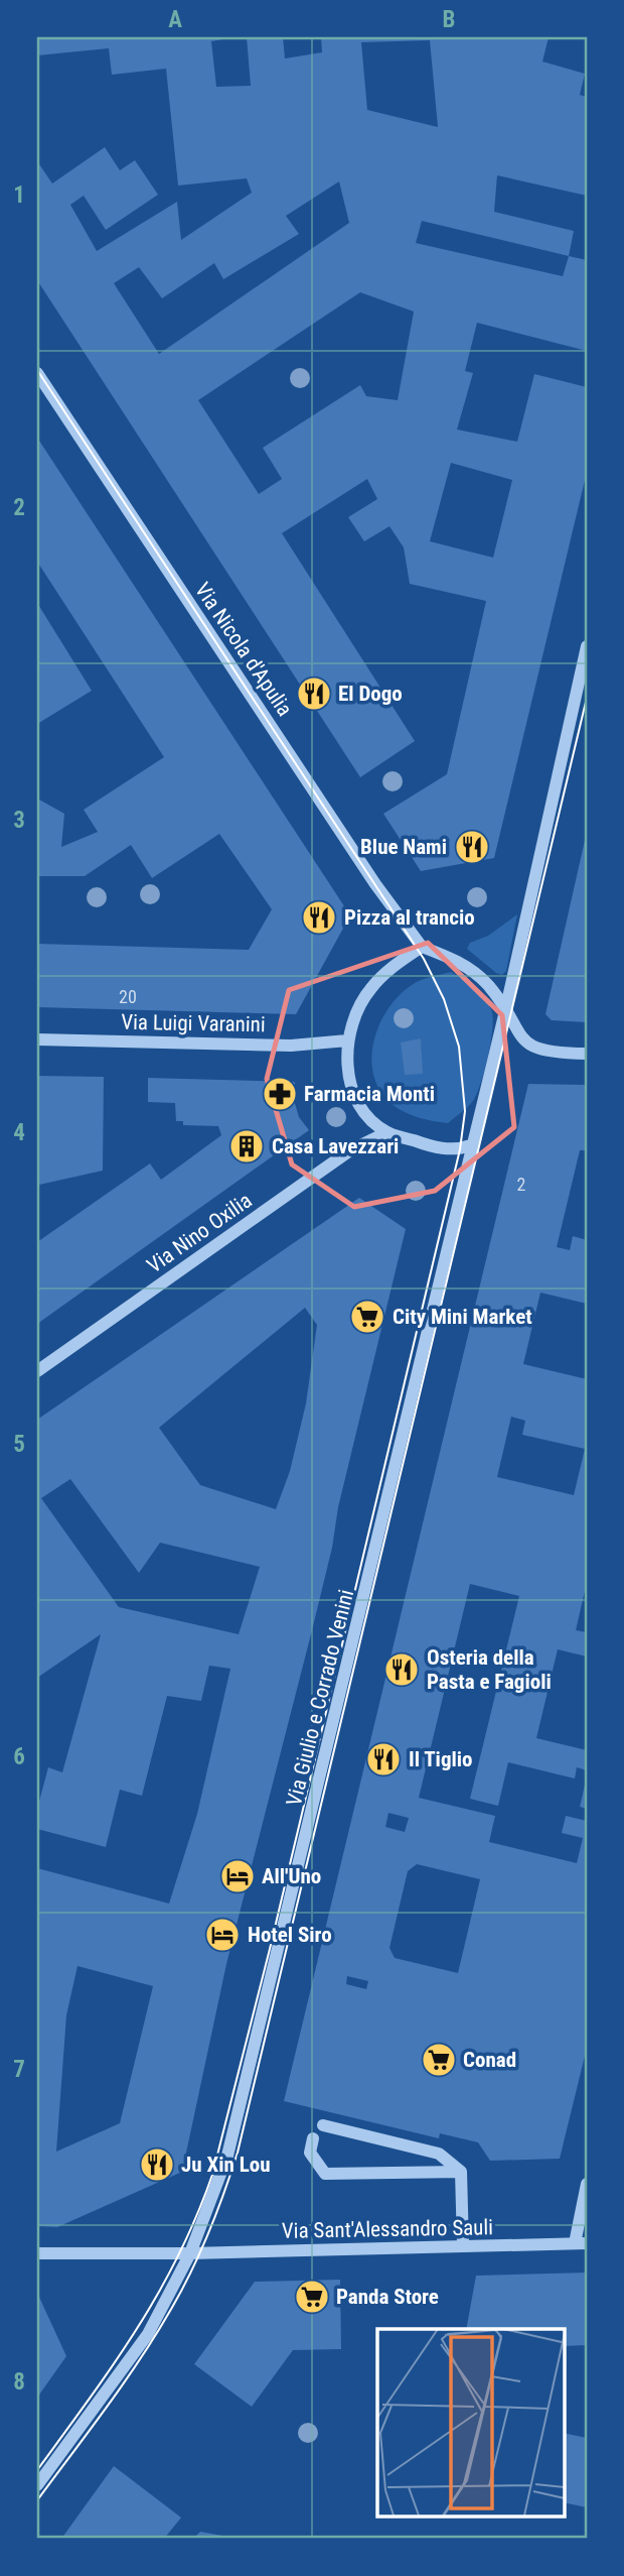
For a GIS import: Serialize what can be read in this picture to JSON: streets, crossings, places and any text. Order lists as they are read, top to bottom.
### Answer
{
  "streets": {
    "street": [
      "Via Nicola d'Apulia",
      "Via Luigi Varanini",
      "Via Nino Oxilia",
      "Via Giulio e Corrado Venini",
      "Via Sant'Alessandro Sauli"
    ]
  },
  "crossings": [
    ["Via Nicola d'Apulia", "Via Luigi Varanini"],
    ["Via Nicola d'Apulia", "Via Nino Oxilia"],
    ["Via Nicola d'Apulia", "Via Giulio e Corrado Venini"],
    ["Via Luigi Varanini", "Via Nino Oxilia"],
    ["Via Luigi Varanini", "Via Giulio e Corrado Venini"],
    ["Via Nino Oxilia", "Via Giulio e Corrado Venini"],
    ["Via Giulio e Corrado Venini", "Via Sant'Alessandro Sauli"]
  ],
  "places": {
    "restaurant": [
      "El Dogo",
      "Blue Nami",
      "Pizza al trancio",
      "Osteria della Pasta e Fagioli",
      "Il Tiglio",
      "Ju Xin Lou"
    ],
    "pharmacy": ["Farmacia Monti"],
    "building": ["Casa Lavezzari"],
    "supermarket": ["City Mini Market", "Conad", "Panda Store"],
    "hotel": ["All'Uno", "Hotel Siro"]
  },
  "house_numbers": ["20", "2"],
  "grid": {
    "columns": ["A", "B"],
    "rows": [
      "1",
      "2",
      "3",
      "4",
      "5",
      "6",
      "7",
      "8"
    ]
  }
}
